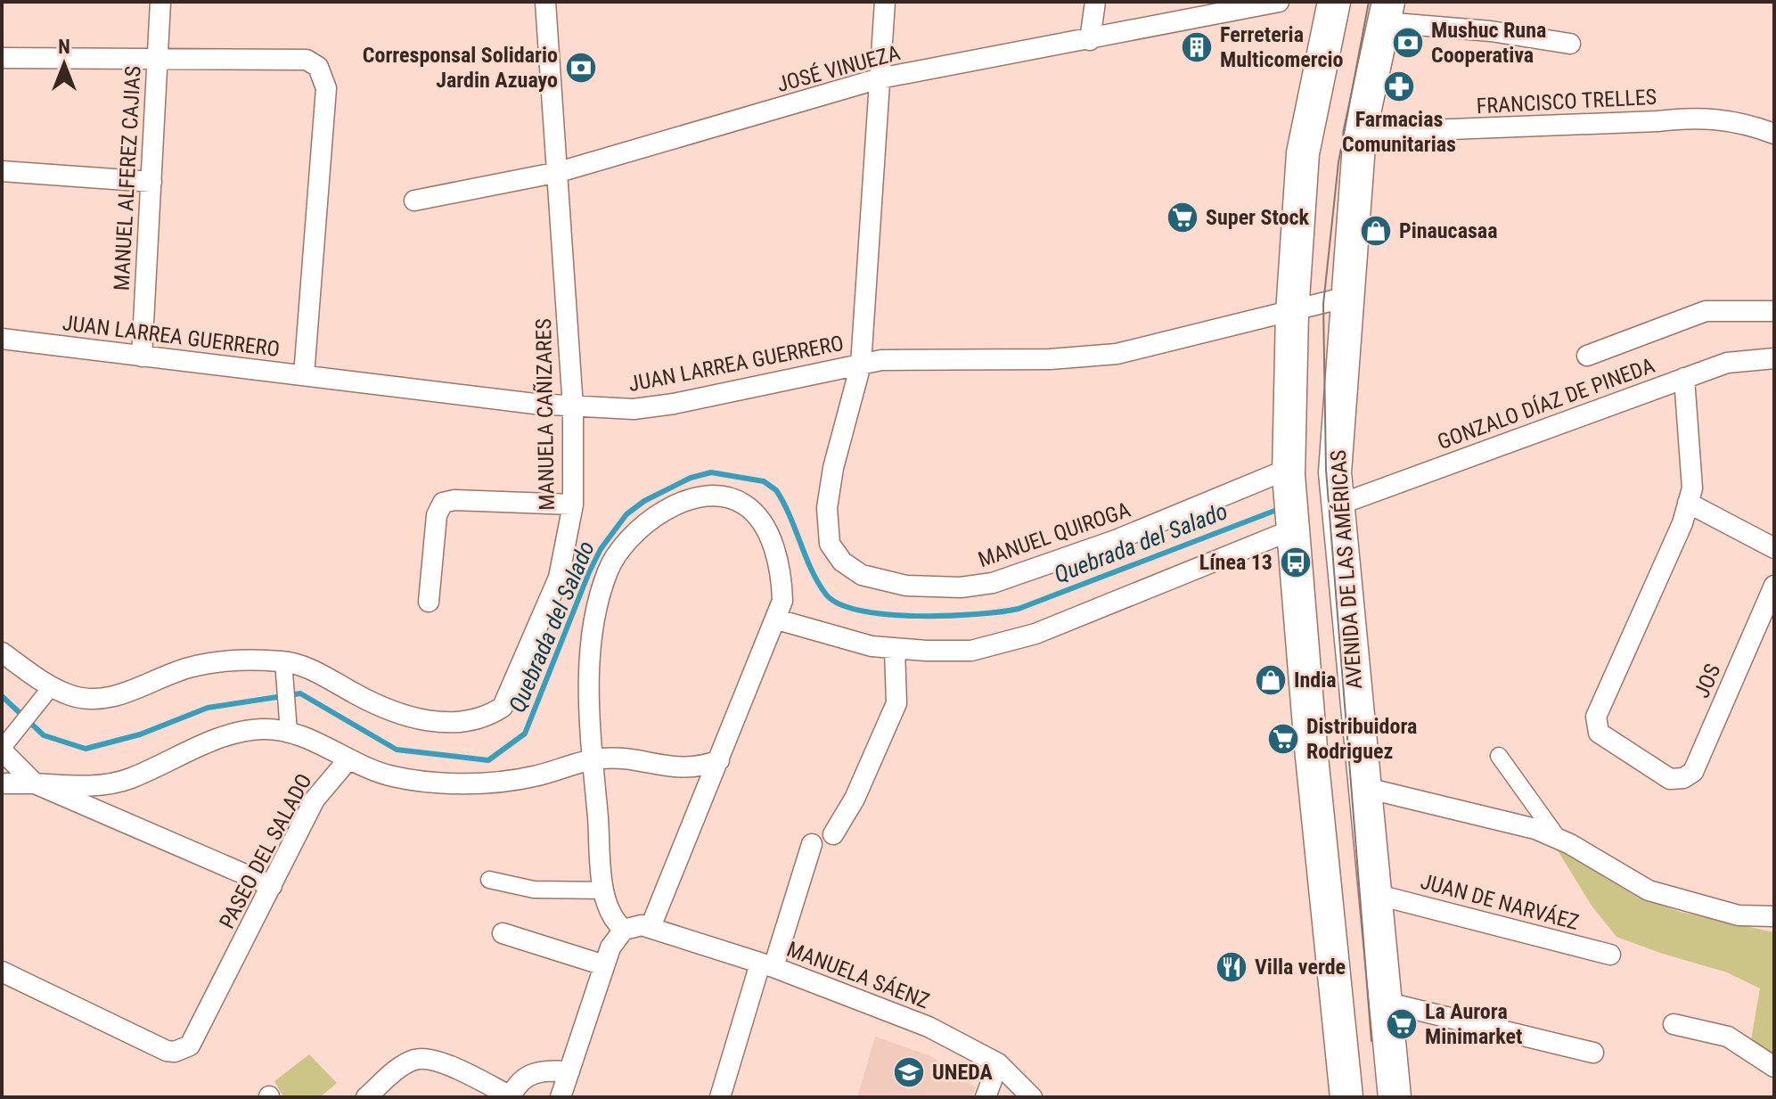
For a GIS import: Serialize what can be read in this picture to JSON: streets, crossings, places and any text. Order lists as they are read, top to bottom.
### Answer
{
  "streets": {
    "main road": ["AVENIDA DE LAS AMÉRICAS"],
    "street": [
      "JOSÉ VINUEZA",
      "FRANCISCO TRELLES",
      "MANUEL ALFEREZ CAJIAS",
      "JUAN LARREA GUERRERO",
      "GONZALO DÍAZ DE PINEDA",
      "MANUELA CAÑIZARES",
      "MANUEL QUIROGA",
      "JOS",
      "PASEO DEL SALADO",
      "JUAN DE NARVÁEZ",
      "MANUELA SÁENZ"
    ]
  },
  "crossings": [
    ["JOSÉ VINUEZA", "MANUELA CAÑIZARES"],
    ["JOSÉ VINUEZA", "MANUEL QUIROGA"],
    ["FRANCISCO TRELLES", "AVENIDA DE LAS AMÉRICAS"],
    ["MANUEL ALFEREZ CAJIAS", "JUAN LARREA GUERRERO"],
    ["JUAN LARREA GUERRERO", "MANUELA CAÑIZARES"],
    ["JUAN LARREA GUERRERO", "MANUEL QUIROGA"],
    ["JUAN LARREA GUERRERO", "AVENIDA DE LAS AMÉRICAS"],
    ["GONZALO DÍAZ DE PINEDA", "AVENIDA DE LAS AMÉRICAS"],
    ["AVENIDA DE LAS AMÉRICAS", "JUAN DE NARVÁEZ"]
  ],
  "water": ["Quebrada del Salado"],
  "places": {
    "bank": ["Mushuc Runa Cooperativa", "Corresponsal Solidario Jardin Azuayo"],
    "building": ["Ferreteria Multicomercio"],
    "pharmacy": ["Farmacias Comunitarias"],
    "supermarket": ["Super Stock", "Distribuidora Rodriguez", "La Aurora Minimarket"],
    "shop": ["Pinaucasaa", "India"],
    "bus stop": ["Línea 13"],
    "restaurant": ["Villa verde"],
    "school or university": ["UNEDA"]
  },
  "north": "top"
}
